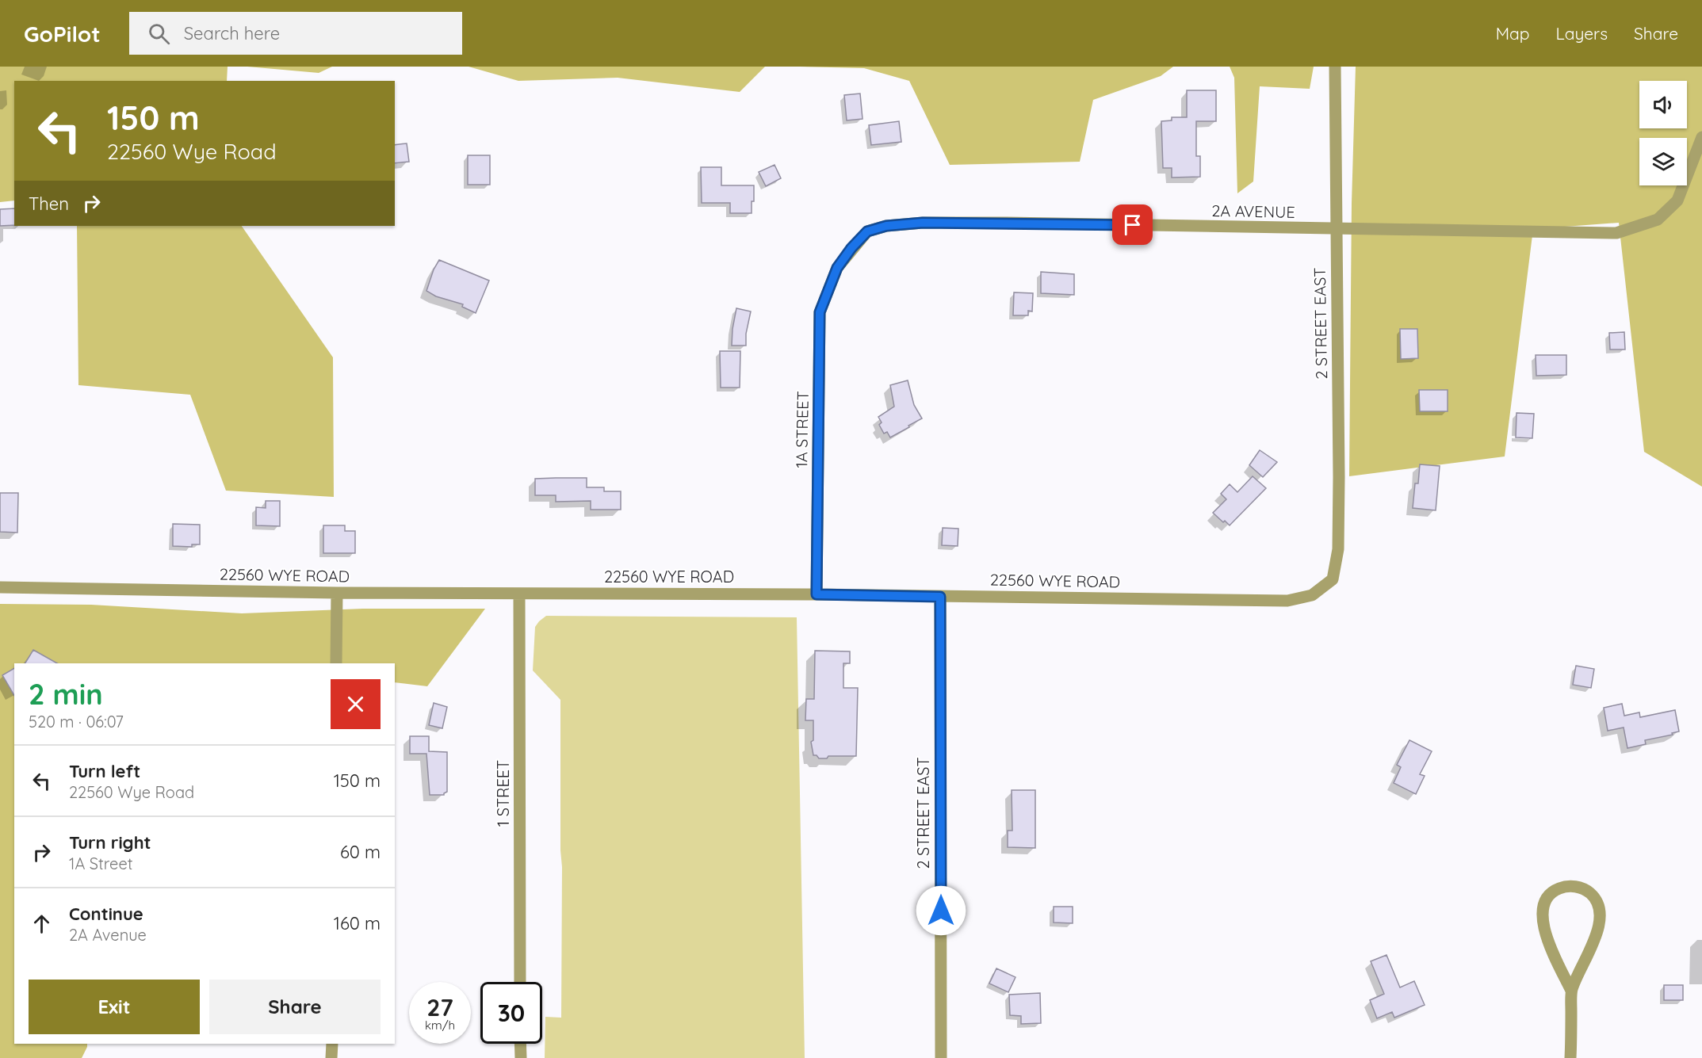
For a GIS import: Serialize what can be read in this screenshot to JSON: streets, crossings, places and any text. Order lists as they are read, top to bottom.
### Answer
{
  "streets": {
    "street": [
      "2A AVENUE",
      "2 STREET EAST",
      "1A STREET",
      "22560 WYE ROAD",
      "1 STREET"
    ]
  },
  "crossings": [
    ["2A AVENUE", "2 STREET EAST"],
    ["2A AVENUE", "1A STREET"],
    ["2 STREET EAST", "22560 WYE ROAD"],
    ["1A STREET", "22560 WYE ROAD"],
    ["22560 WYE ROAD", "1 STREET"]
  ],
  "page": {
    "header": "GoPilot",
    "search": "Search here",
    "nav": ["Map", "Layers", "Share"],
    "turn": ["150 m", "22560 Wye Road"],
    "then": "Then",
    "heading": ["2 min", "520 m · 06:07"],
    "list": [
      {
        "name": "Turn left",
        "note": "22560 Wye Road",
        "value": "150 m"
      },
      {
        "name": "Turn right",
        "note": "1A Street",
        "value": "60 m"
      },
      {
        "name": "Continue",
        "note": "2A Avenue",
        "value": "160 m"
      }
    ],
    "buttons": ["Exit", "Share"],
    "speed": "27 km/h",
    "limit": "30"
  }
}
